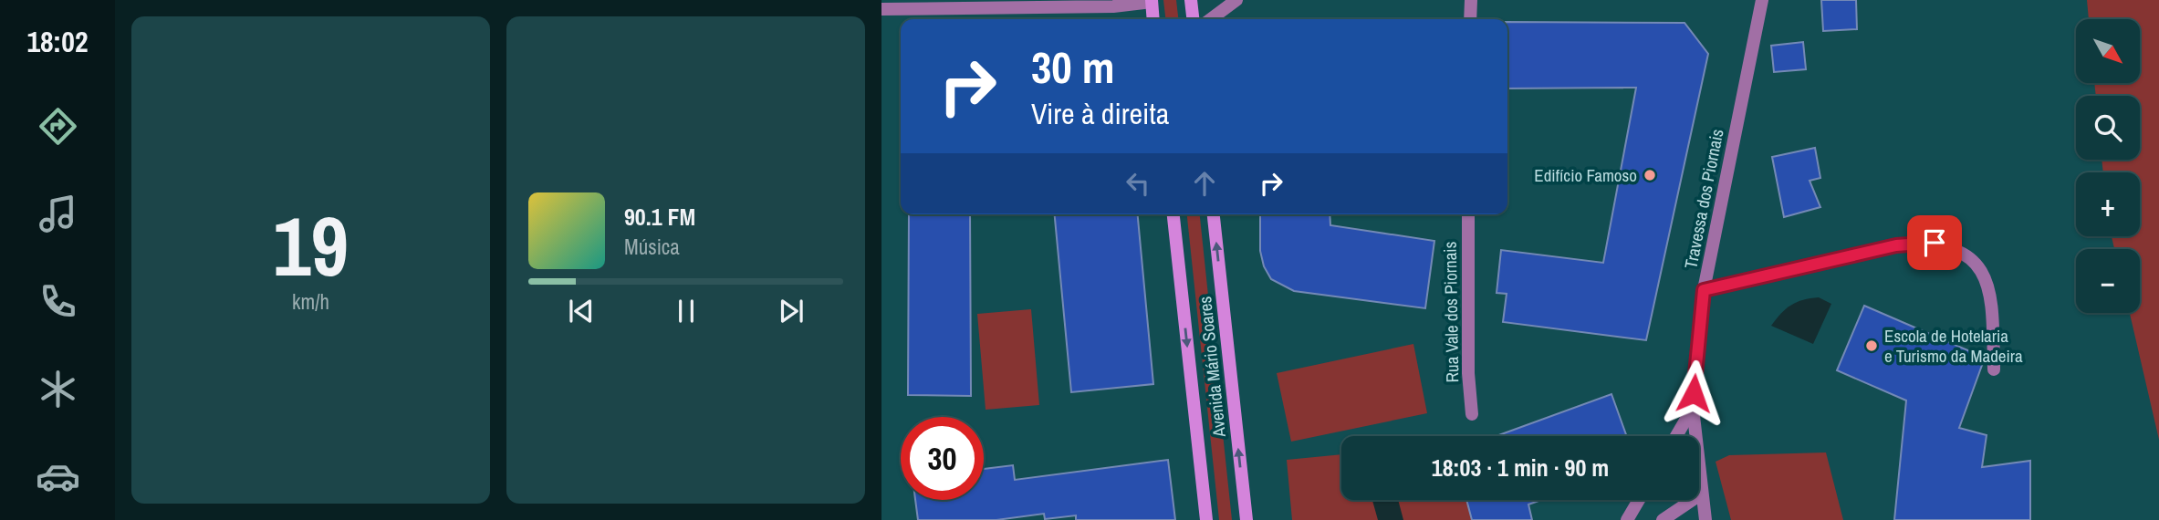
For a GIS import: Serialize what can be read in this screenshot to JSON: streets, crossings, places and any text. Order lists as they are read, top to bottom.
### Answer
{
  "streets": {
    "main road": ["Avenida Mário Soares"],
    "street": ["Travessa dos Piornais", "Rua Vale dos Piornais"]
  },
  "places": ["Edifício Famoso", "Escola de Hotelaria e Turismo da Madeira"],
  "north": "bottom right",
  "page": {
    "tabs": "18:02",
    "tile": ["19", "km/h"],
    "map_buttons": ["+", "−"],
    "turn": ["30 m", "Vire à direita"],
    "song": ["90.1 FM", "Música"],
    "limit": "30",
    "trip": "18:03 · 1 min · 90 m"
  }
}
